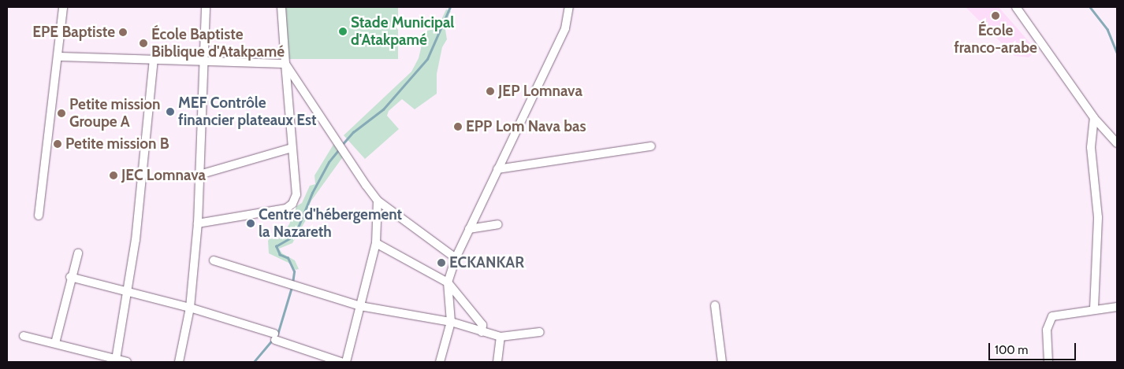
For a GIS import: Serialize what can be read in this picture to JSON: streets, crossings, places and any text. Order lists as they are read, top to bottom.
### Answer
{
  "places": [
    "École franco-arabe",
    "Stade Municipal d'Atakpamé",
    "EPE Baptiste",
    "École Baptiste Biblique d'Atakpamé",
    "JEP Lomnava",
    "MEF Contrôle financier plateaux Est",
    "Petite mission Groupe A",
    "EPP Lom Nava bas",
    "Petite mission B",
    "JEC Lomnava",
    "Centre d'hébergement la Nazareth",
    "ECKANKAR"
  ],
  "scale_bar": "100 m"
}
